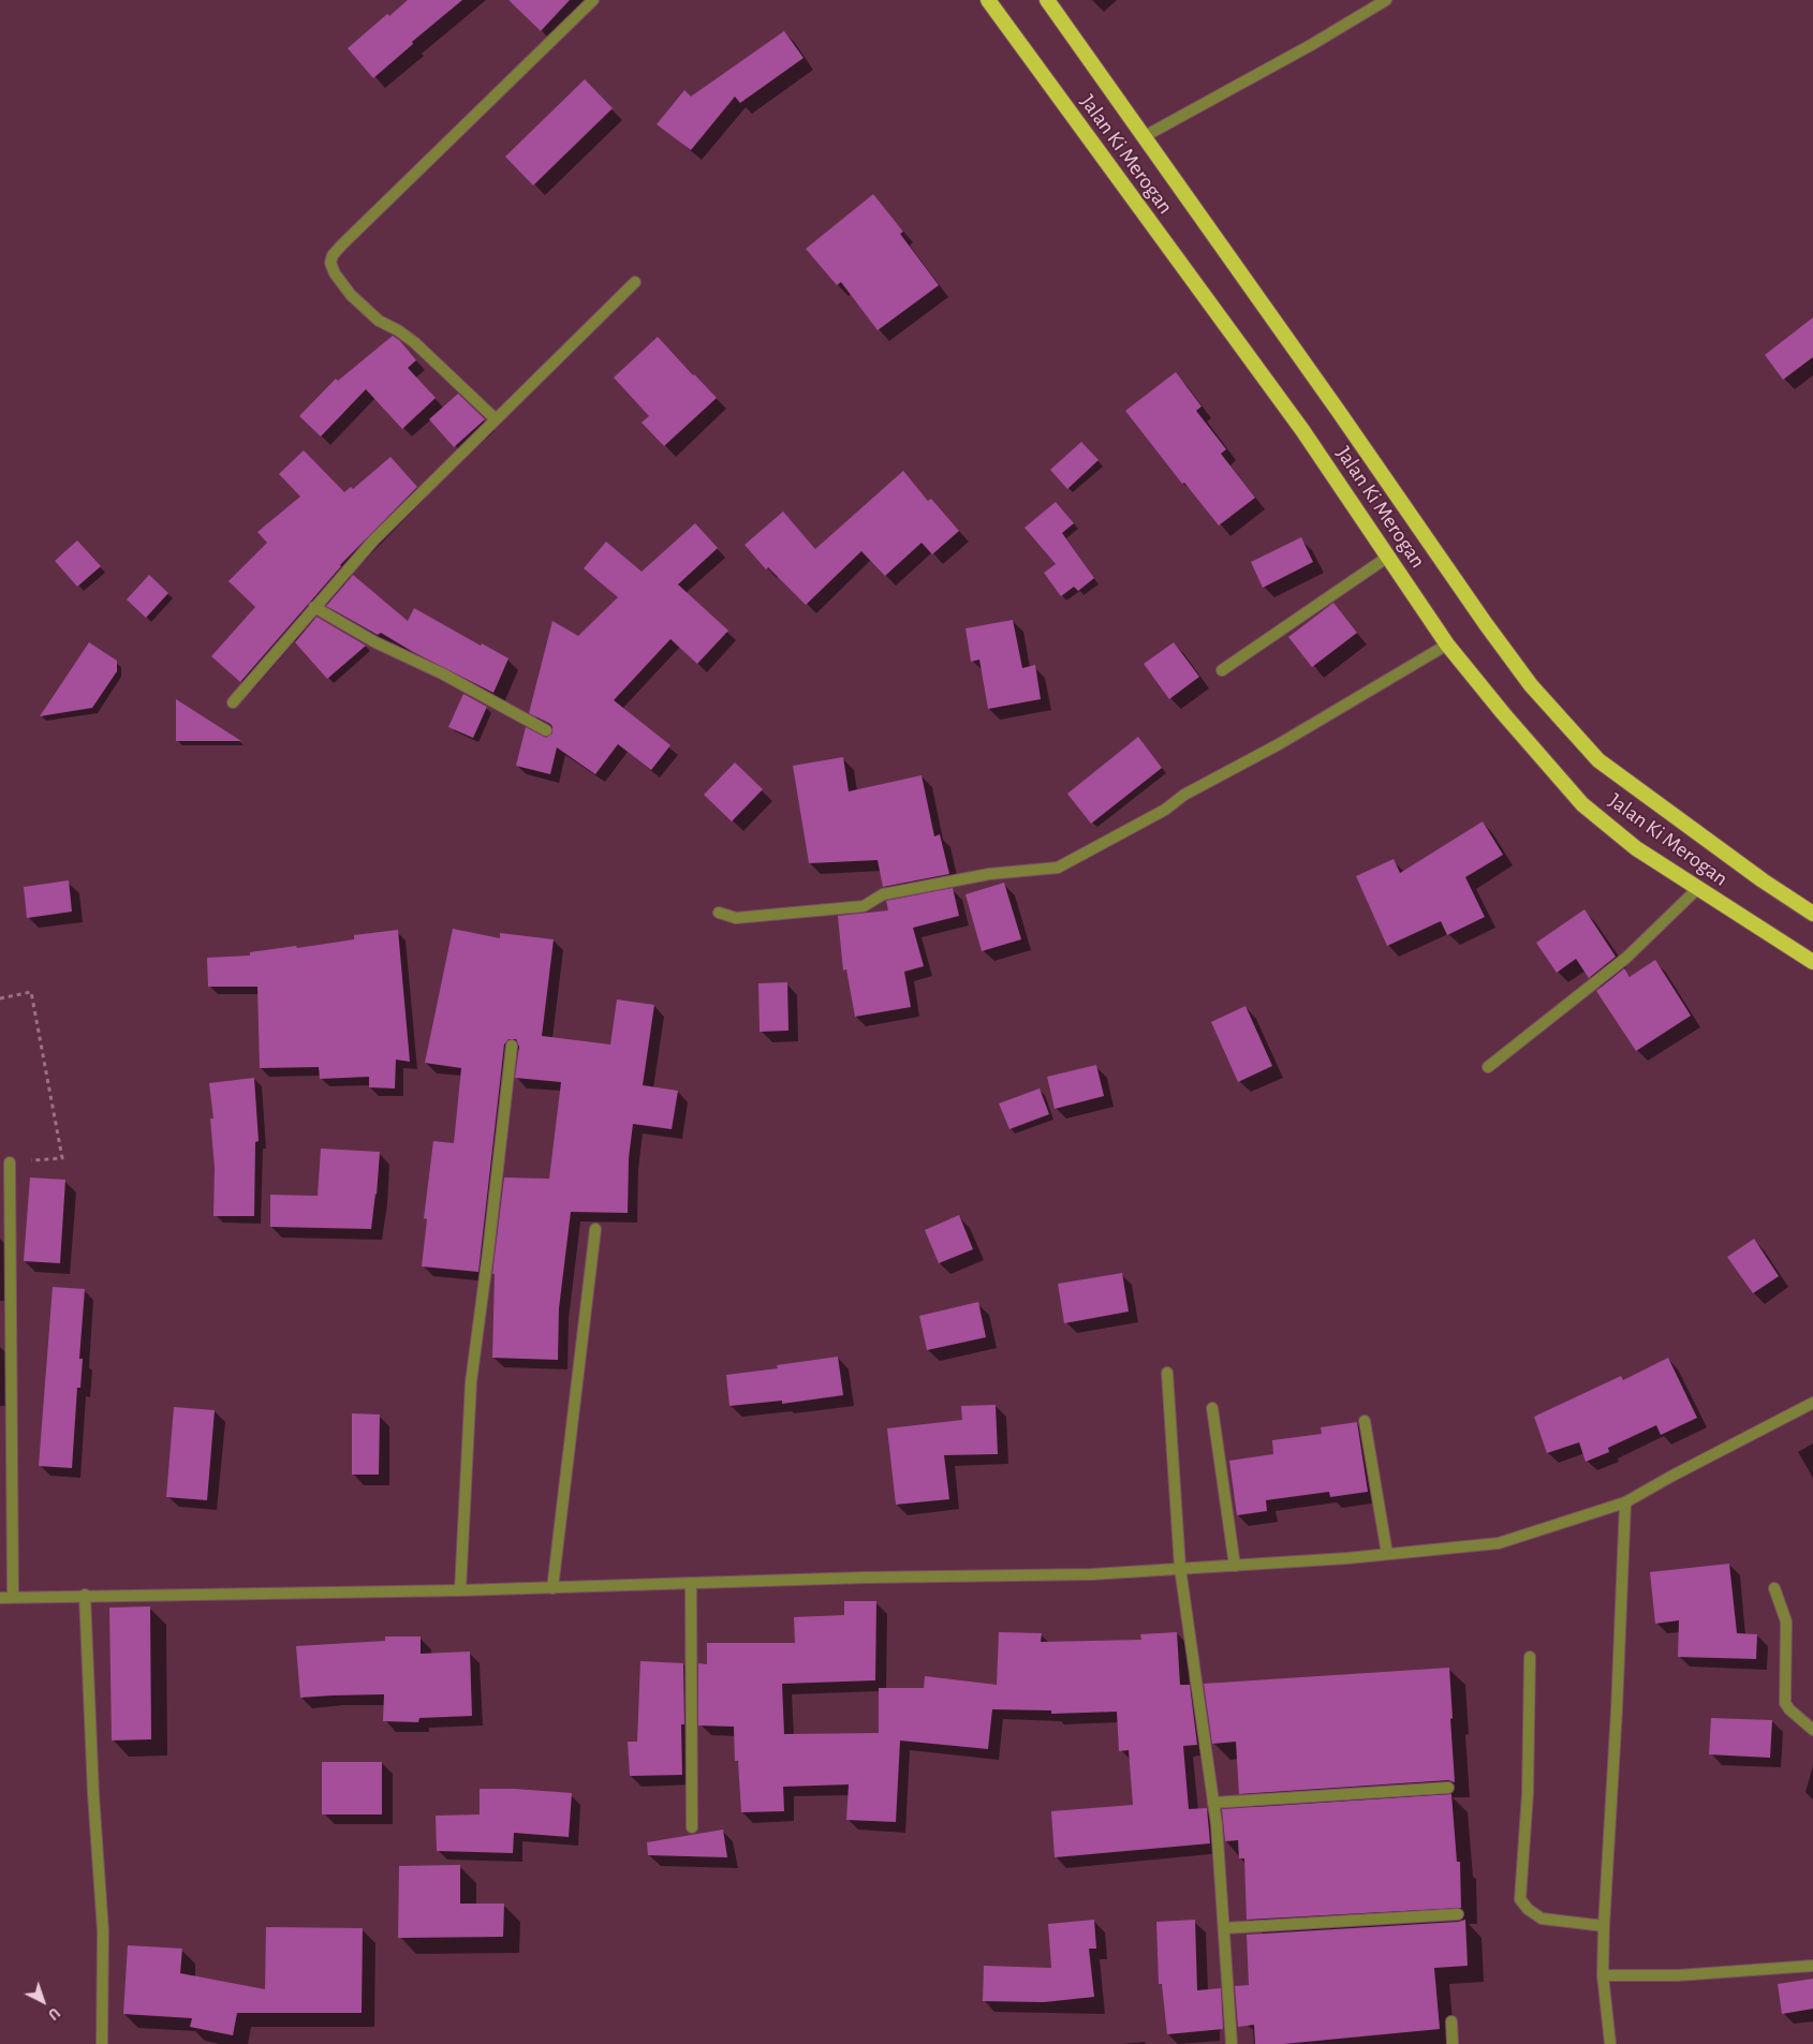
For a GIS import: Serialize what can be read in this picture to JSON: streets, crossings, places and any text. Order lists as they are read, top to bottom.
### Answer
{
  "streets": {
    "highway": ["Jalan Ki Merogan"]
  },
  "north": "bottom right"
}
